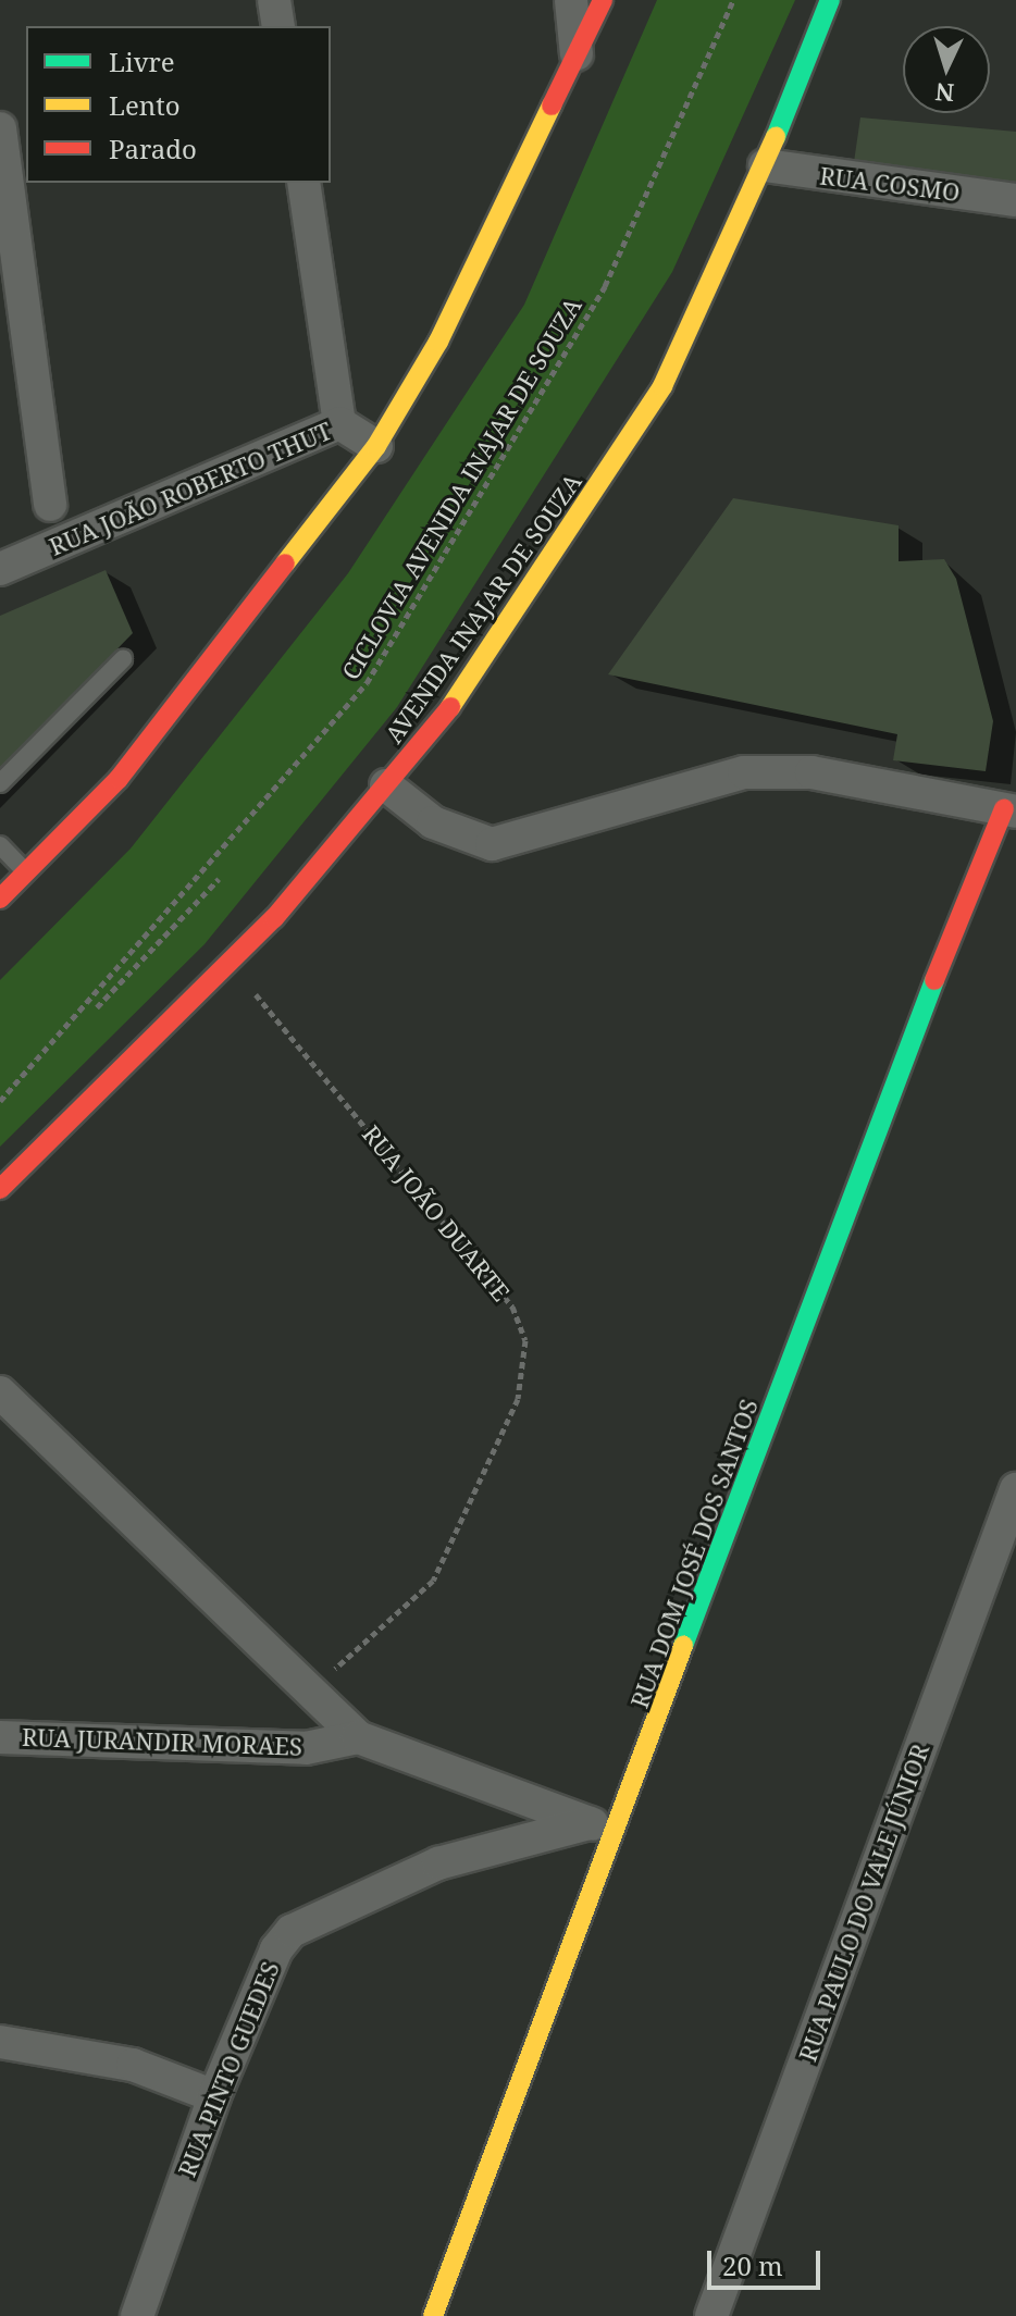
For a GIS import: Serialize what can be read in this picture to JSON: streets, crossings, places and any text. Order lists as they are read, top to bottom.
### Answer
{
  "streets": {
    "main road": ["AVENIDA INAJAR DE SOUZA", "RUA DOM JOSÉ DOS SANTOS"],
    "street": [
      "RUA COSMO",
      "RUA JOÃO ROBERTO THUT",
      "RUA JURANDIR MORAES",
      "RUA PAULO DO VALE JÚNIOR",
      "RUA PINTO GUEDES"
    ],
    "path": ["CICLOVIA AVENIDA INAJAR DE SOUZA", "RUA JOÃO DUARTE"]
  },
  "crossings": [
    ["RUA COSMO", "AVENIDA INAJAR DE SOUZA"],
    ["AVENIDA INAJAR DE SOUZA", "RUA JOÃO DUARTE"],
    ["RUA DOM JOSÉ DOS SANTOS", "RUA PINTO GUEDES"]
  ],
  "legend": ["Livre", "Lento", "Parado"],
  "scale_bar": "20 m",
  "north": "bottom"
}
